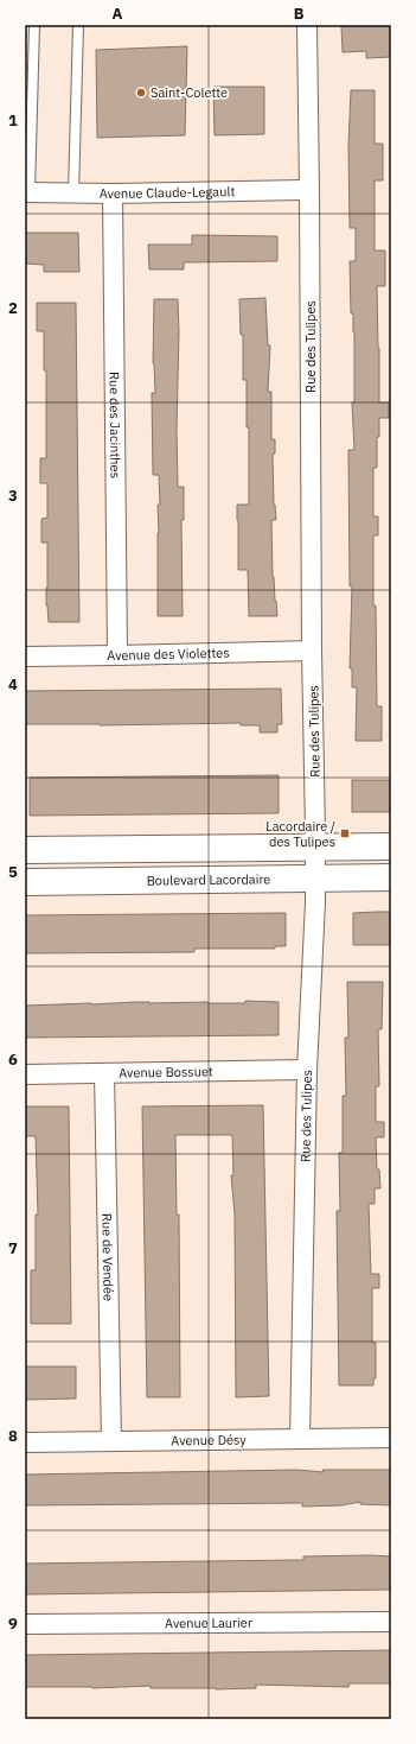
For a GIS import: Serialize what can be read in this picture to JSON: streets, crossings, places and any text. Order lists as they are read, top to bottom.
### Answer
{
  "streets": {
    "main road": ["Boulevard Lacordaire"],
    "street": [
      "Avenue Claude-Legault",
      "Rue des Tulipes",
      "Rue des Jacinthes",
      "Avenue des Violettes",
      "Avenue Bossuet",
      "Rue de Vendée",
      "Avenue Désy",
      "Avenue Laurier"
    ]
  },
  "crossings": [
    ["Avenue Claude-Legault", "Rue des Tulipes"],
    ["Avenue Claude-Legault", "Rue des Jacinthes"],
    ["Rue des Tulipes", "Avenue des Violettes"],
    ["Rue des Tulipes", "Boulevard Lacordaire"],
    ["Rue des Tulipes", "Avenue Bossuet"],
    ["Rue des Tulipes", "Avenue Désy"],
    ["Rue des Jacinthes", "Avenue des Violettes"],
    ["Avenue Bossuet", "Rue de Vendée"],
    ["Rue de Vendée", "Avenue Désy"]
  ],
  "places": {
    "other": ["Saint-Colette"],
    "transit": ["Lacordaire / des Tulipes"]
  },
  "grid": {
    "columns": ["A", "B"],
    "rows": [
      "1",
      "2",
      "3",
      "4",
      "5",
      "6",
      "7",
      "8",
      "9"
    ]
  }
}
